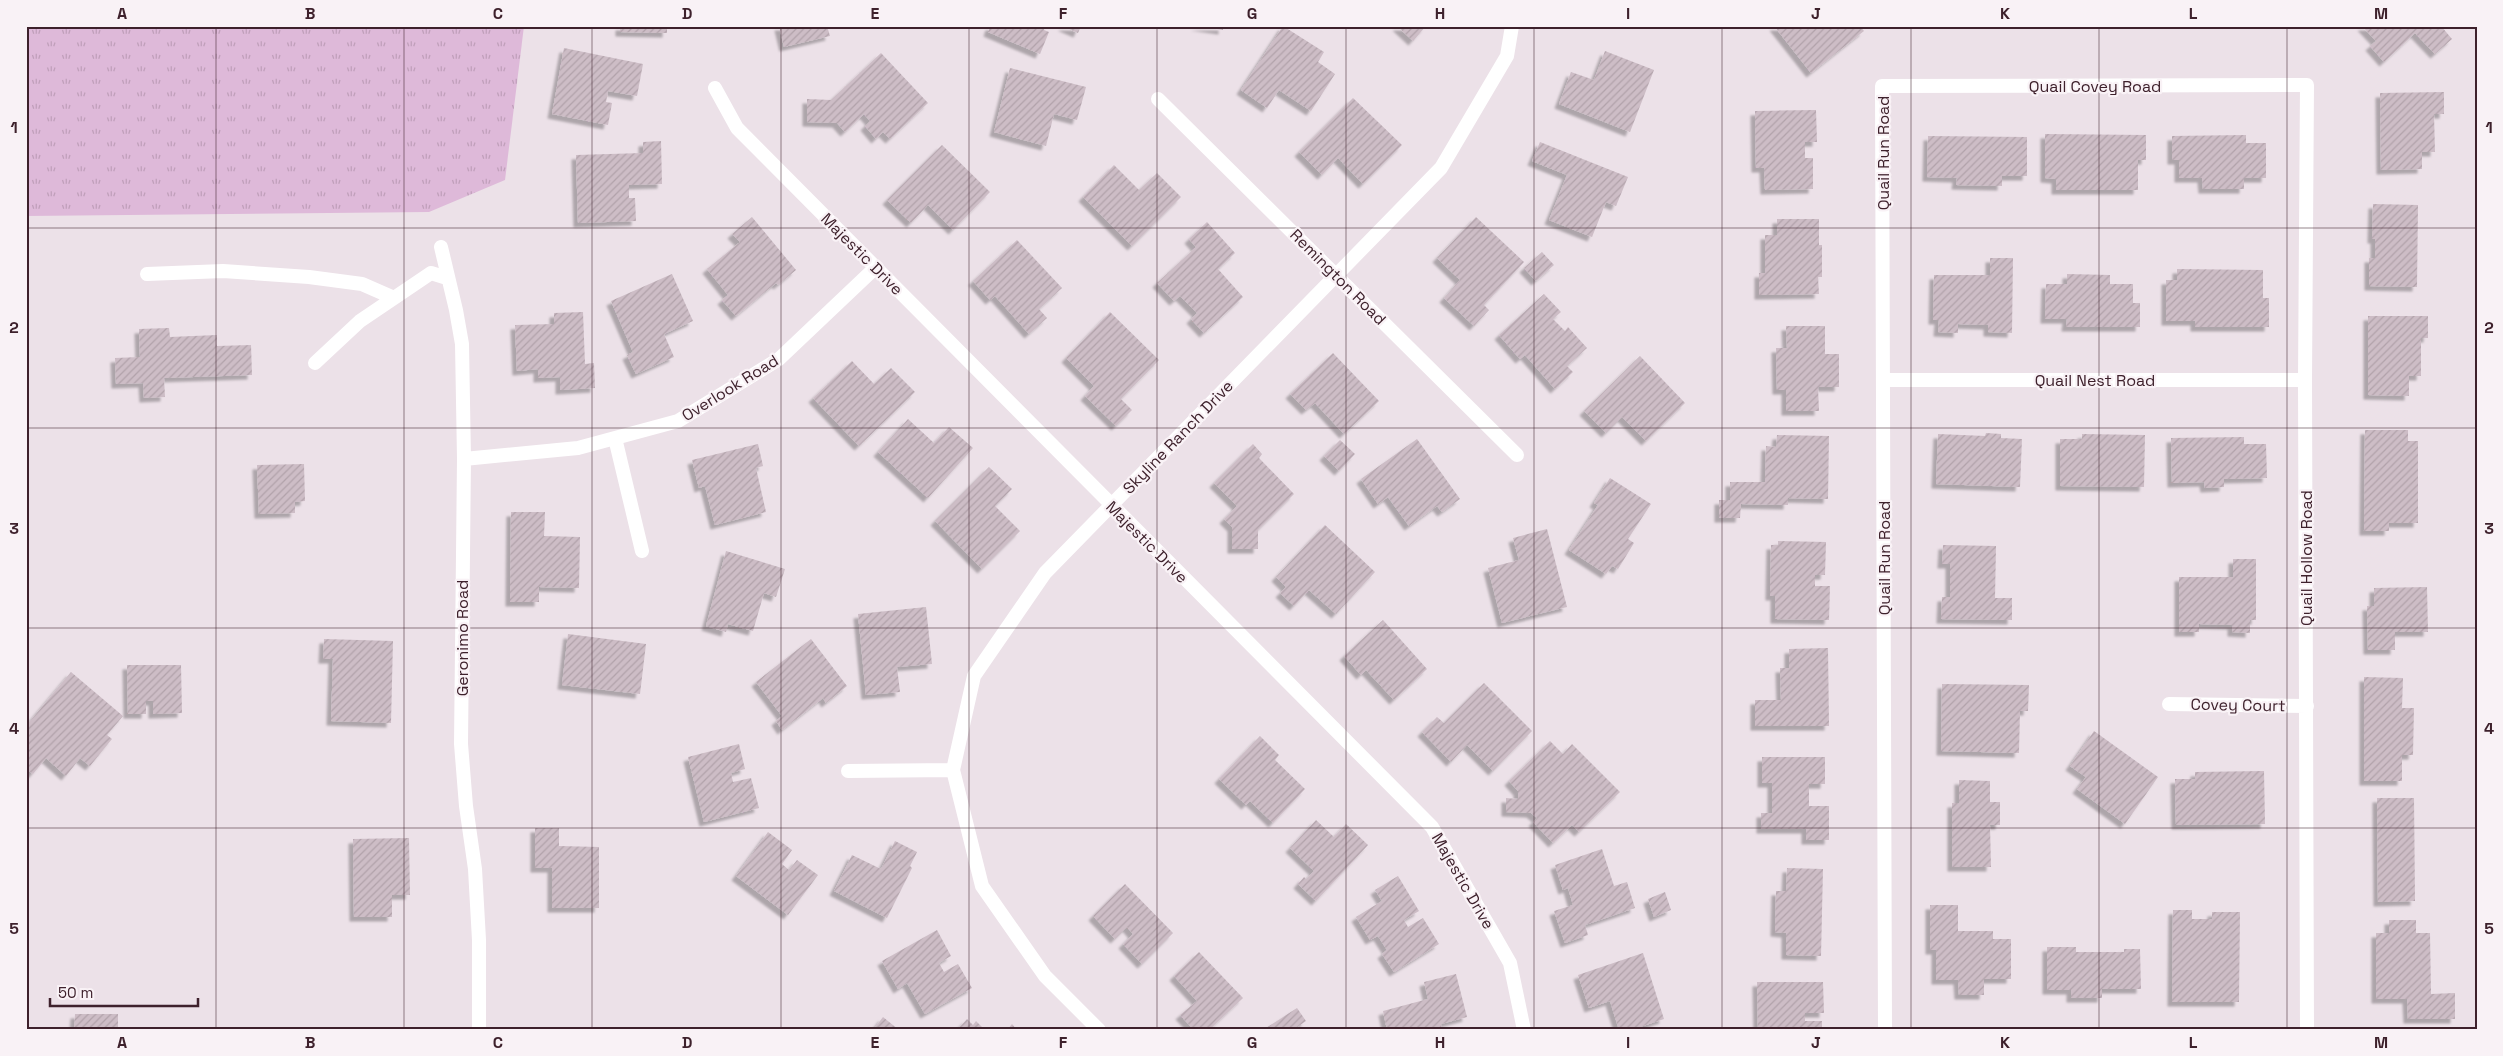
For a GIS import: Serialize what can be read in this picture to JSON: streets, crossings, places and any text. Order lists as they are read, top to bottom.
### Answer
{
  "streets": {
    "street": [
      "Quail Covey Road",
      "Quail Run Road",
      "Majestic Drive",
      "Remington Road",
      "Quail Nest Road",
      "Overlook Road",
      "Skyline Ranch Drive",
      "Quail Hollow Road",
      "Geronimo Road",
      "Covey Court"
    ]
  },
  "crossings": [
    ["Quail Covey Road", "Quail Run Road"],
    ["Quail Covey Road", "Quail Hollow Road"],
    ["Quail Run Road", "Quail Nest Road"],
    ["Majestic Drive", "Overlook Road"],
    ["Majestic Drive", "Skyline Ranch Drive"],
    ["Remington Road", "Skyline Ranch Drive"],
    ["Quail Nest Road", "Quail Hollow Road"],
    ["Overlook Road", "Geronimo Road"],
    ["Quail Hollow Road", "Covey Court"]
  ],
  "scale_bar": "50 m",
  "grid": {
    "columns": [
      "A",
      "B",
      "C",
      "D",
      "E",
      "F",
      "G",
      "H",
      "I",
      "J",
      "K",
      "L",
      "M"
    ],
    "rows": [
      "1",
      "2",
      "3",
      "4",
      "5"
    ]
  }
}
